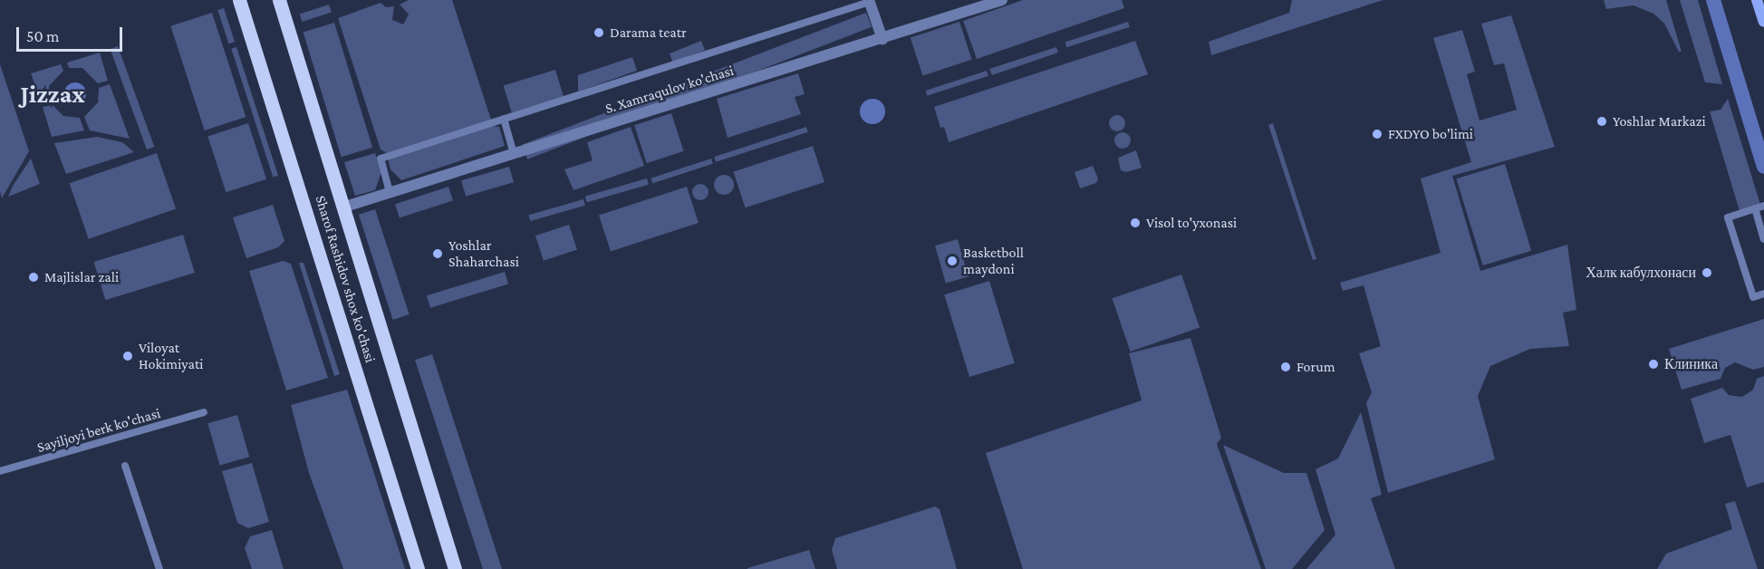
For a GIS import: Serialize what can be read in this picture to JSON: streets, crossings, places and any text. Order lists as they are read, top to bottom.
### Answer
{
  "streets": {
    "main road": ["Sharof Rashidov shox ko'chasi"],
    "street": ["S. Xamraqulov ko'chasi"],
    "lane": ["Sayiljoyi berk ko'chasi"]
  },
  "crossings": [
    ["S. Xamraqulov ko'chasi", "Sharof Rashidov shox ko'chasi"]
  ],
  "districts": ["Jizzax"],
  "places": [
    "Darama teatr",
    "Yoshlar Markazi",
    "FXDYO bo'limi",
    "Visol to'yxonasi",
    "Yoshlar Shaharchasi",
    "Basketboll maydoni",
    "Халк кабулхонаси",
    "Majlislar zali",
    "Viloyat Hokimiyati",
    "Клиника",
    "Forum"
  ],
  "scale_bar": "50 m"
}
